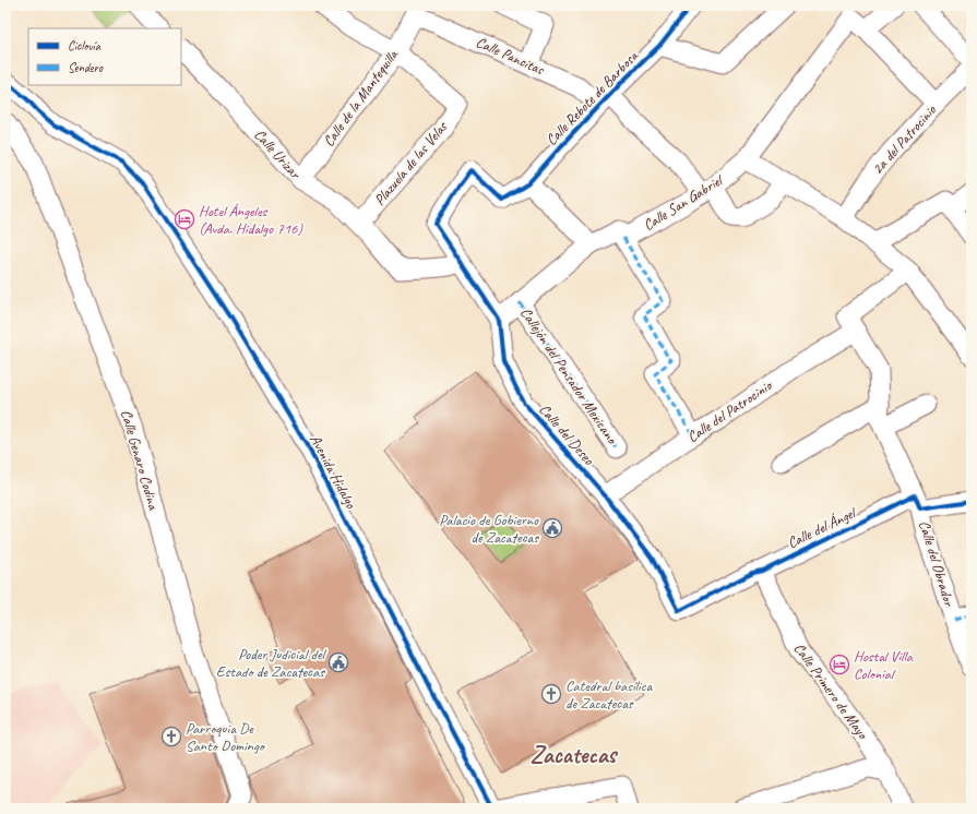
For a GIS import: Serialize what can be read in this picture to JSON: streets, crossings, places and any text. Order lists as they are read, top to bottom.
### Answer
{
  "streets": {
    "street": [
      "Calle Pancitas",
      "Calle de la Mantequilla",
      "Calle Rebote de Barbosa",
      "2a del Patrocinio",
      "Calle Urizar",
      "Plazuela de las Velas",
      "Calle San Gabriel",
      "Callejón del Pensador Mexicano",
      "Calle del Patrocinio",
      "Calle del Deseo",
      "Calle Genaro Codina",
      "Avenida Hidalgo",
      "Calle del Ángel",
      "Calle del Obrador",
      "Calle Primero de Mayo"
    ]
  },
  "crossings": [
    ["Calle Pancitas", "Calle de la Mantequilla"],
    ["Calle Pancitas", "Calle Rebote de Barbosa"],
    ["Calle Pancitas", "Calle San Gabriel"],
    ["Calle de la Mantequilla", "Calle Urizar"],
    ["Calle de la Mantequilla", "Plazuela de las Velas"],
    ["Calle Rebote de Barbosa", "Calle del Deseo"],
    ["Calle Urizar", "Plazuela de las Velas"],
    ["Calle Urizar", "Calle del Deseo"],
    ["Calle del Patrocinio", "Calle del Deseo"],
    ["Calle del Patrocinio", "Calle del Obrador"],
    ["Calle del Deseo", "Calle del Ángel"],
    ["Calle del Ángel", "Calle del Obrador"],
    ["Calle del Ángel", "Calle Primero de Mayo"]
  ],
  "districts": ["Zacatecas"],
  "places": {
    "hotel": ["Hotel Ángeles (Avda. Hidalgo 716)", "Hostal Villa Colonial"],
    "public building": ["Palacio de Gobierno de Zacatecas", "Poder Judicial del Estado de Zacatecas"],
    "church": ["Catedral basílica de Zacatecas", "Parroquia De Santo Domingo"]
  },
  "legend": ["Ciclovía", "Sendero"]
}
